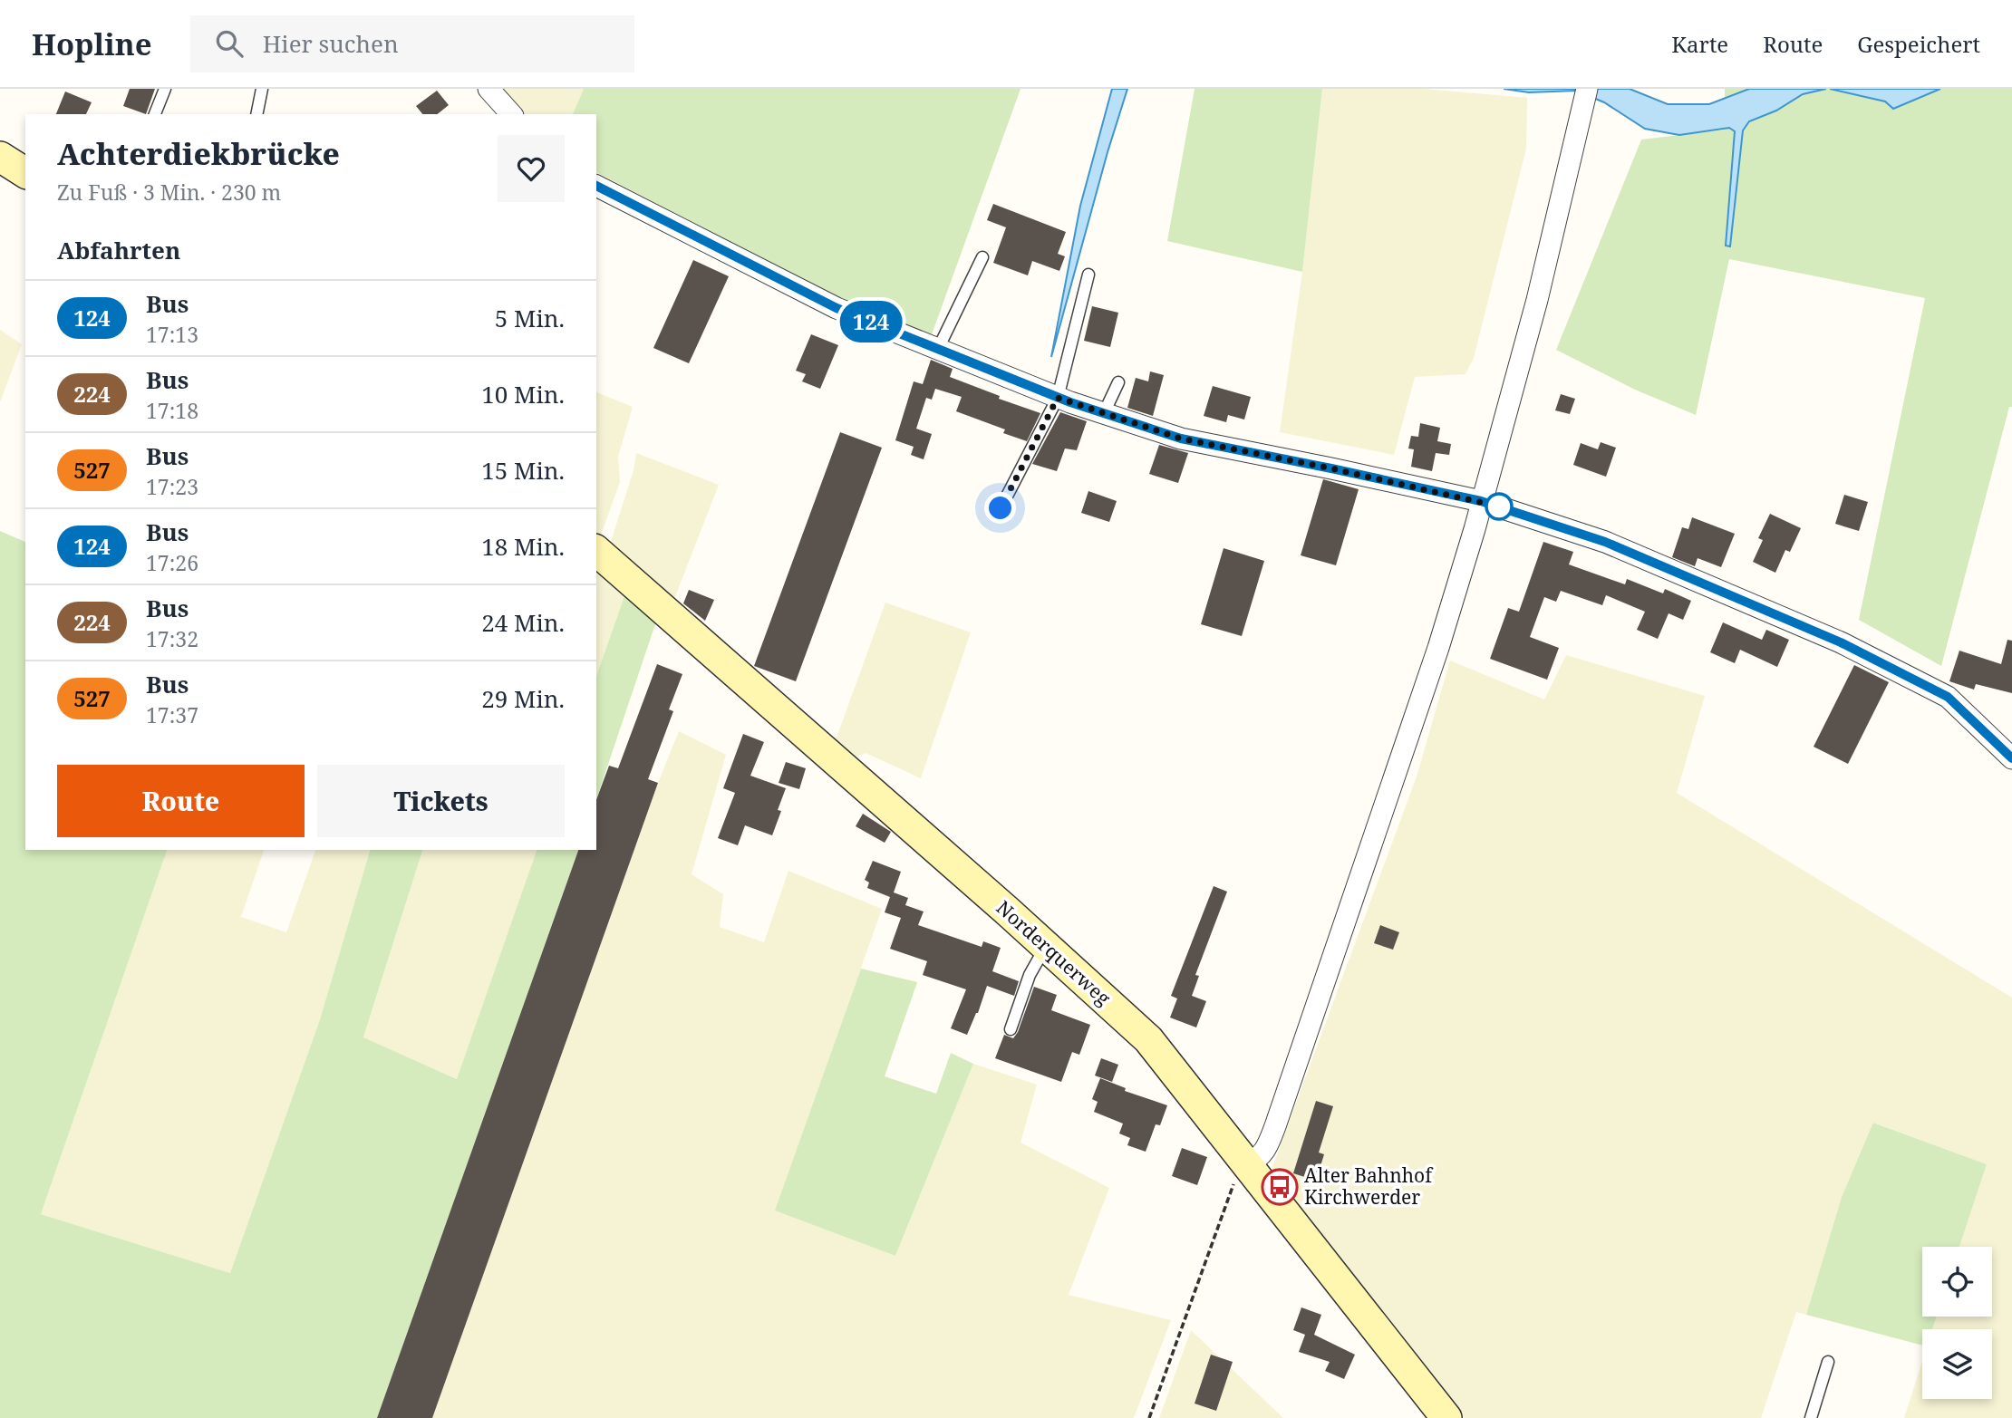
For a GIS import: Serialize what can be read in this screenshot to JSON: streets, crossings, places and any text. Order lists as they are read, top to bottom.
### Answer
{
  "streets": {
    "street": ["Norderquerweg"]
  },
  "places": {
    "bus stop": ["Alter Bahnhof Kirchwerder"]
  },
  "lines": ["bus line 124"],
  "page": {
    "header": "Hopline",
    "search": "Hier suchen",
    "nav": ["Karte", "Route", "Gespeichert"],
    "on_map": "124",
    "heading": [
      ["Achterdiekbrücke", "Zu Fuß · 3 Min. · 230 m"],
      "Abfahrten"
    ],
    "list": [
      {
        "mark": "124",
        "name": "Bus",
        "note": "17:13",
        "value": "5 Min."
      },
      {
        "mark": "224",
        "name": "Bus",
        "note": "17:18",
        "value": "10 Min."
      },
      {
        "mark": "527",
        "name": "Bus",
        "note": "17:23",
        "value": "15 Min."
      },
      {
        "mark": "124",
        "name": "Bus",
        "note": "17:26",
        "value": "18 Min."
      },
      {
        "mark": "224",
        "name": "Bus",
        "note": "17:32",
        "value": "24 Min."
      },
      {
        "mark": "527",
        "name": "Bus",
        "note": "17:37",
        "value": "29 Min."
      }
    ],
    "buttons": ["Route", "Tickets"]
  }
}
